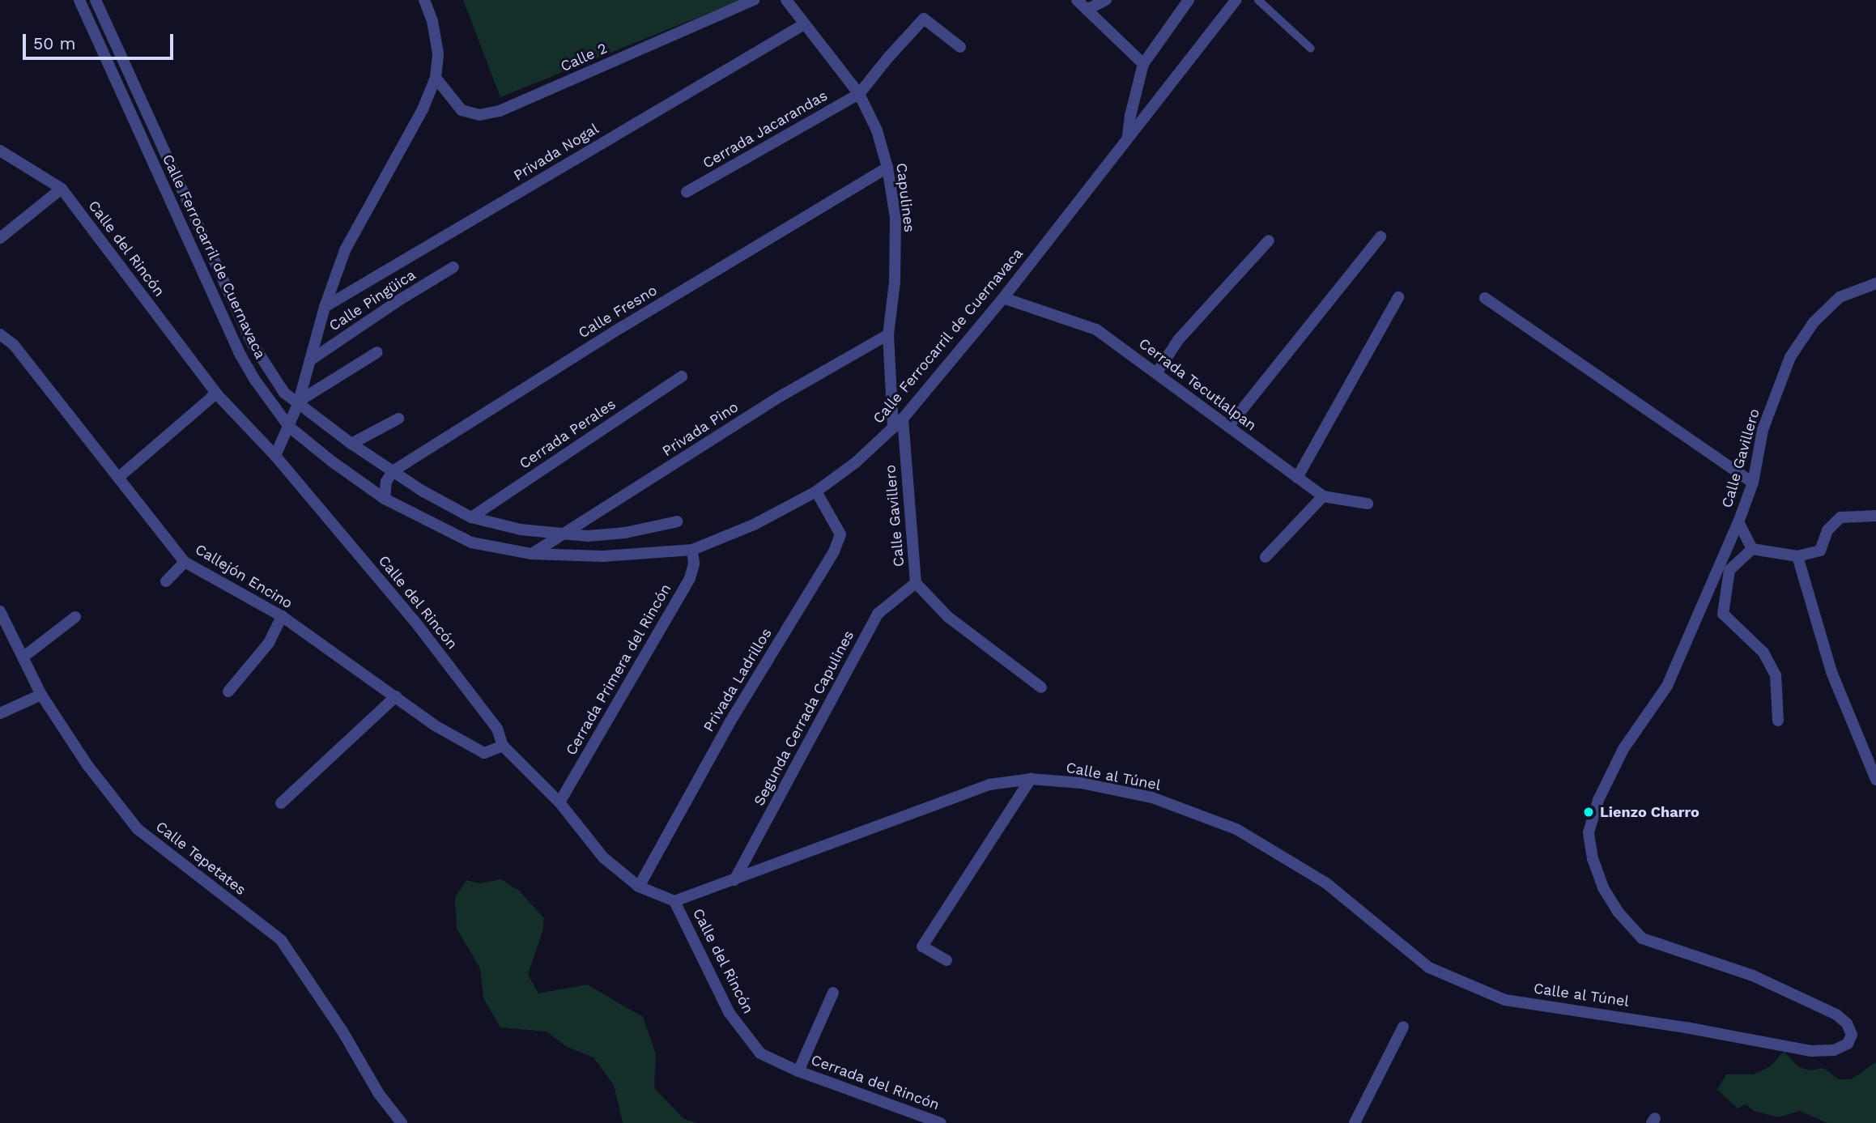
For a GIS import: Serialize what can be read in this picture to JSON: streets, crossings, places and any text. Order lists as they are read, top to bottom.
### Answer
{
  "streets": {
    "street": [
      "Calle 2",
      "Cerrada Jacarandas",
      "Privada Nogal",
      "Capulines",
      "Calle del Rincón",
      "Calle Ferrocarril de Cuernavaca",
      "Calle Pingüica",
      "Calle Fresno",
      "Cerrada Tecutlalpan",
      "Privada Pino",
      "Cerrada Perales",
      "Calle Gavillero",
      "Callejón Encino",
      "Cerrada Primera del Rincón",
      "Privada Ladrillos",
      "Segunda Cerrada Capulines",
      "Calle al Túnel",
      "Calle Tepetates",
      "Cerrada del Rincón"
    ]
  },
  "crossings": [
    ["Cerrada Jacarandas", "Capulines"],
    ["Privada Nogal", "Capulines"],
    ["Capulines", "Calle Ferrocarril de Cuernavaca"],
    ["Capulines", "Calle Fresno"],
    ["Capulines", "Privada Pino"],
    ["Calle del Rincón", "Callejón Encino"],
    ["Calle del Rincón", "Cerrada Primera del Rincón"],
    ["Calle del Rincón", "Privada Ladrillos"],
    ["Calle del Rincón", "Calle al Túnel"],
    ["Calle del Rincón", "Cerrada del Rincón"],
    ["Calle Ferrocarril de Cuernavaca", "Calle Fresno"],
    ["Calle Ferrocarril de Cuernavaca", "Cerrada Tecutlalpan"],
    ["Calle Ferrocarril de Cuernavaca", "Privada Pino"],
    ["Calle Ferrocarril de Cuernavaca", "Cerrada Perales"],
    ["Calle Ferrocarril de Cuernavaca", "Calle Gavillero"],
    ["Calle Ferrocarril de Cuernavaca", "Cerrada Primera del Rincón"],
    ["Calle Ferrocarril de Cuernavaca", "Privada Ladrillos"],
    ["Calle Gavillero", "Segunda Cerrada Capulines"],
    ["Calle Gavillero", "Calle al Túnel"],
    ["Segunda Cerrada Capulines", "Calle al Túnel"]
  ],
  "places": ["Lienzo Charro"],
  "scale_bar": "50 m"
}
